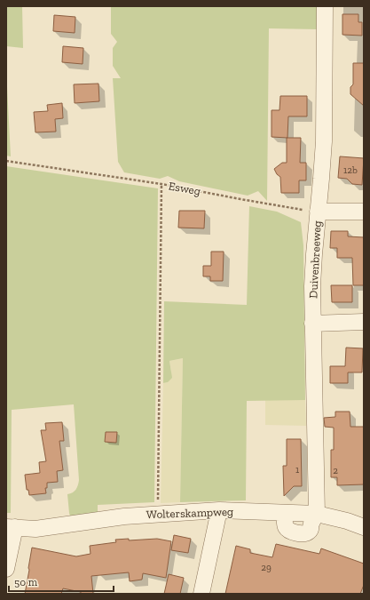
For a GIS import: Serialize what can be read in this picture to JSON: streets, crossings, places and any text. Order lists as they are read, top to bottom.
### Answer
{
  "streets": {
    "street": ["Duivenbreeweg", "Wolterskampweg"],
    "path": ["Esweg"]
  },
  "crossings": [
    ["Esweg", "Duivenbreeweg"],
    ["Duivenbreeweg", "Wolterskampweg"]
  ],
  "house_numbers": [
    "12b",
    "1",
    "2",
    "29"
  ],
  "scale_bar": "50 m"
}
